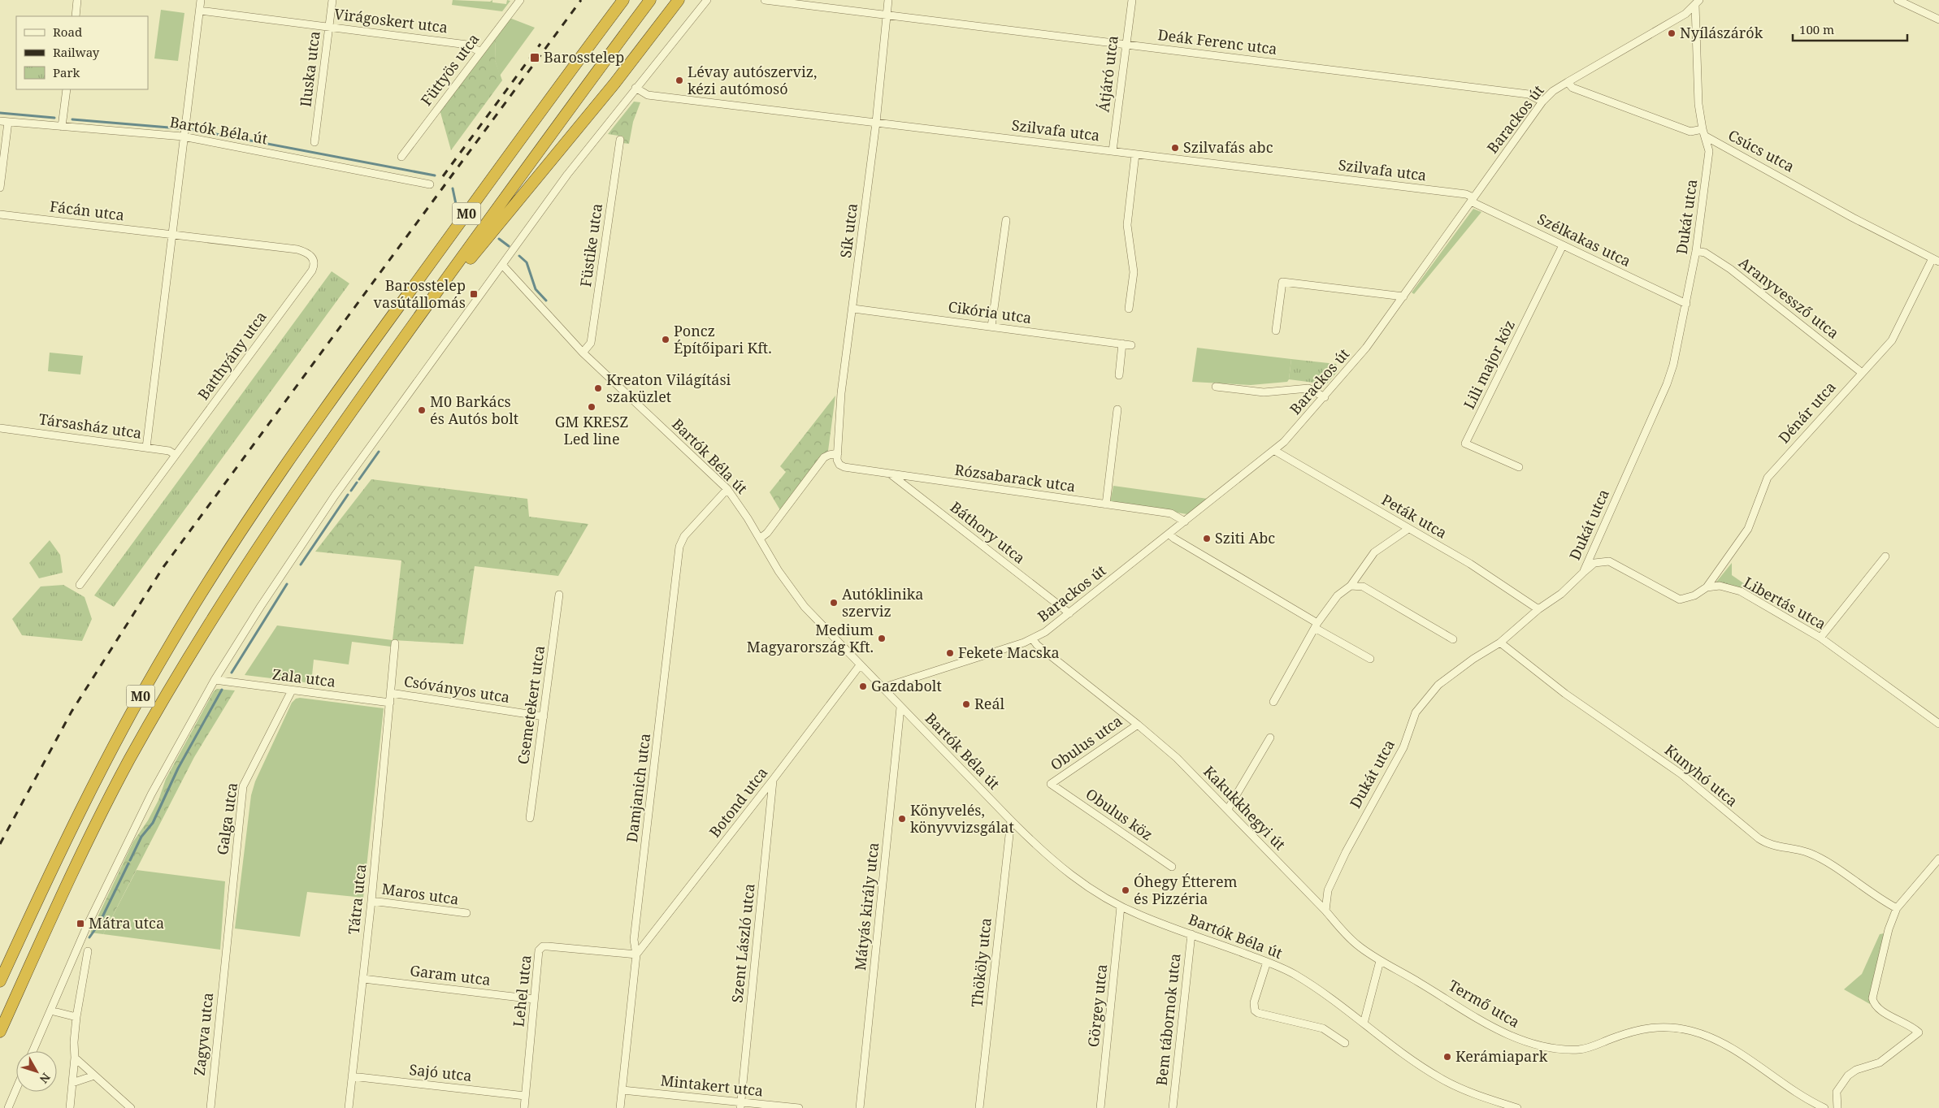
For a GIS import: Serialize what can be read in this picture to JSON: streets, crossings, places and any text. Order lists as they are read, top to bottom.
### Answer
{
  "streets": {
    "highway": ["M0"],
    "street": [
      "Virágoskert utca",
      "Deák Ferenc utca",
      "Iluska utca",
      "Füttyös utca",
      "Átjáró utca",
      "Barackos út",
      "Bartók Béla út",
      "Szilvafa utca",
      "Csúcs utca",
      "Fácán utca",
      "Dukát utca",
      "Sík utca",
      "Szélkakas utca",
      "Füstike utca",
      "Aranyvessző utca",
      "Cikória utca",
      "Batthyány utca",
      "Lili major köz",
      "Dénár utca",
      "Társasház utca",
      "Rózsabarack utca",
      "Peták utca",
      "Báthory utca",
      "Libertás utca",
      "Zala utca",
      "Csóványos utca",
      "Csemetekert utca",
      "Obulus utca",
      "Kunyhó utca",
      "Damjanich utca",
      "Botond utca",
      "Kakukkhegyi út",
      "Obulus köz",
      "Galga utca",
      "Maros utca",
      "Tátra utca",
      "Mátyás király utca",
      "Szent László utca",
      "Thököly utca",
      "Garam utca",
      "Lehel utca",
      "Termő utca",
      "Görgey utca",
      "Bem tábornok utca",
      "Zagyva utca",
      "Sajó utca",
      "Mintakert utca"
    ]
  },
  "crossings": [
    ["Virágoskert utca", "Iluska utca"],
    ["Virágoskert utca", "Füttyös utca"],
    ["Deák Ferenc utca", "Átjáró utca"],
    ["Deák Ferenc utca", "Barackos út"],
    ["Deák Ferenc utca", "Sík utca"],
    ["Átjáró utca", "Szilvafa utca"],
    ["Barackos út", "Bartók Béla út"],
    ["Barackos út", "Szilvafa utca"],
    ["Barackos út", "Csúcs utca"],
    ["Barackos út", "Dukát utca"],
    ["Barackos út", "Szélkakas utca"],
    ["Barackos út", "Rózsabarack utca"],
    ["Barackos út", "Peták utca"],
    ["Barackos út", "Báthory utca"],
    ["Barackos út", "Kakukkhegyi út"],
    ["Bartók Béla út", "Füstike utca"],
    ["Bartók Béla út", "Damjanich utca"],
    ["Bartók Béla út", "Botond utca"],
    ["Bartók Béla út", "Mátyás király utca"],
    ["Bartók Béla út", "Thököly utca"],
    ["Bartók Béla út", "Görgey utca"],
    ["Bartók Béla út", "Bem tábornok utca"],
    ["Szilvafa utca", "Sík utca"],
    ["Szilvafa utca", "Szélkakas utca"],
    ["Csúcs utca", "Dukát utca"],
    ["Csúcs utca", "Dénár utca"],
    ["Fácán utca", "Batthyány utca"],
    ["Dukát utca", "Szélkakas utca"],
    ["Dukát utca", "Aranyvessző utca"],
    ["Dukát utca", "Peták utca"],
    ["Dukát utca", "Libertás utca"],
    ["Dukát utca", "Kunyhó utca"],
    ["Dukát utca", "Kakukkhegyi út"],
    ["Sík utca", "Cikória utca"],
    ["Sík utca", "Rózsabarack utca"],
    ["Szélkakas utca", "Lili major köz"],
    ["Aranyvessző utca", "Dénár utca"],
    ["Batthyány utca", "Társasház utca"],
    ["Dénár utca", "Libertás utca"],
    ["Rózsabarack utca", "Báthory utca"],
    ["Zala utca", "Galga utca"],
    ["Zala utca", "Tátra utca"],
    ["Csóványos utca", "Csemetekert utca"],
    ["Csóványos utca", "Tátra utca"],
    ["Obulus utca", "Kakukkhegyi út"],
    ["Obulus utca", "Obulus köz"],
    ["Damjanich utca", "Botond utca"],
    ["Damjanich utca", "Lehel utca"],
    ["Damjanich utca", "Mintakert utca"],
    ["Botond utca", "Szent László utca"],
    ["Botond utca", "Lehel utca"],
    ["Kakukkhegyi út", "Termő utca"],
    ["Galga utca", "Zagyva utca"],
    ["Maros utca", "Tátra utca"],
    ["Tátra utca", "Garam utca"],
    ["Tátra utca", "Sajó utca"],
    ["Szent László utca", "Mintakert utca"],
    ["Garam utca", "Lehel utca"],
    ["Lehel utca", "Sajó utca"]
  ],
  "places": {
    "other": [
      "Nyílászárók",
      "Lévay autószerviz, kézi autómosó",
      "Szilvafás abc",
      "Poncz Építőipari Kft.",
      "Kreaton Világítási szaküzlet",
      "GM KRESZ Led line",
      "M0 Barkács és Autós bolt",
      "Sziti Abc",
      "Autóklinika szerviz",
      "Medium Magyarország Kft.",
      "Fekete Macska",
      "Gazdabolt",
      "Reál",
      "Könyvelés, könyvvizsgálat",
      "Óhegy Étterem és Pizzéria",
      "Kerámiapark"
    ],
    "transit": ["Barosstelep", "Barosstelep vasútállomás", "Mátra utca"]
  },
  "legend": ["Road", "Railway", "Park"],
  "scale_bar": "100 m",
  "north": "bottom right"
}
